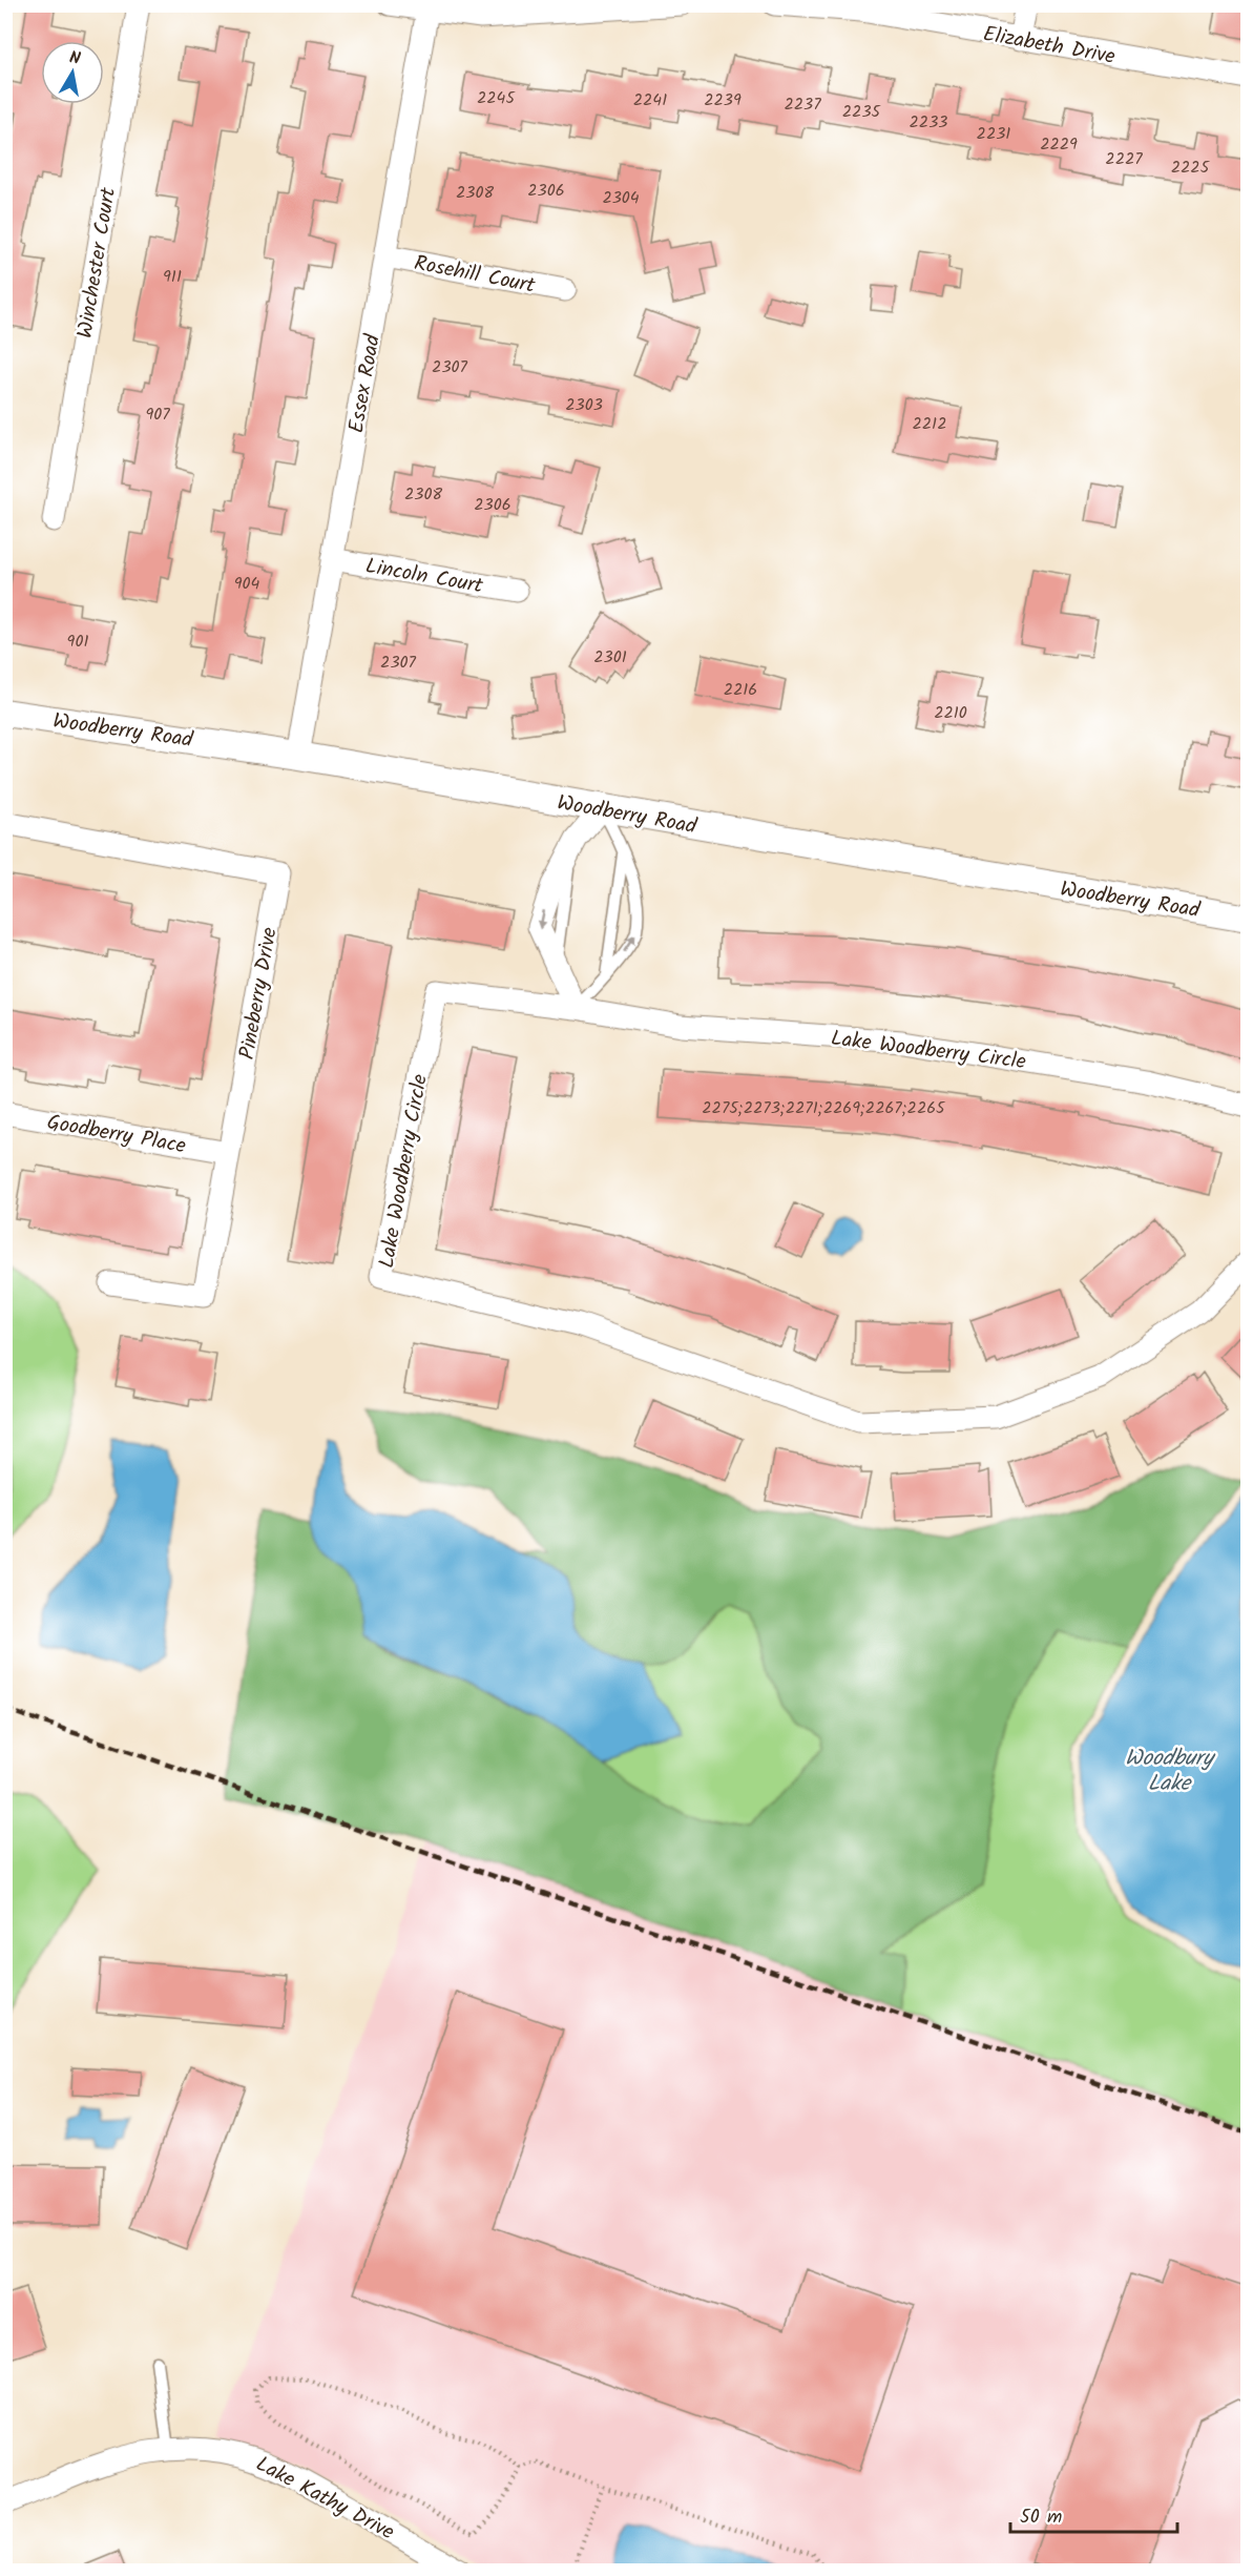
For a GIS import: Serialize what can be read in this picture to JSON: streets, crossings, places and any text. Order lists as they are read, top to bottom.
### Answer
{
  "streets": {
    "street": [
      "Elizabeth Drive",
      "Winchester Court",
      "Rosehill Court",
      "Essex Road",
      "Lincoln Court",
      "Woodberry Road",
      "Pineberry Drive",
      "Lake Woodberry Circle",
      "Goodberry Place",
      "Lake Kathy Drive"
    ]
  },
  "crossings": [
    ["Rosehill Court", "Essex Road"],
    ["Essex Road", "Lincoln Court"],
    ["Essex Road", "Woodberry Road"],
    ["Pineberry Drive", "Goodberry Place"]
  ],
  "water": ["Woodbury Lake"],
  "house_numbers": [
    "2245",
    "2241",
    "2239",
    "2237",
    "2235",
    "2233",
    "2231",
    "2229",
    "2227",
    "2225",
    "2306",
    "2308",
    "2304",
    "911",
    "2307",
    "2303",
    "907",
    "2212",
    "2308",
    "2306",
    "904",
    "901",
    "2301",
    "2307",
    "2216",
    "2210",
    "2275;2273;2271;2269;2267;2265"
  ],
  "scale_bar": "50 m",
  "north": "top"
}
